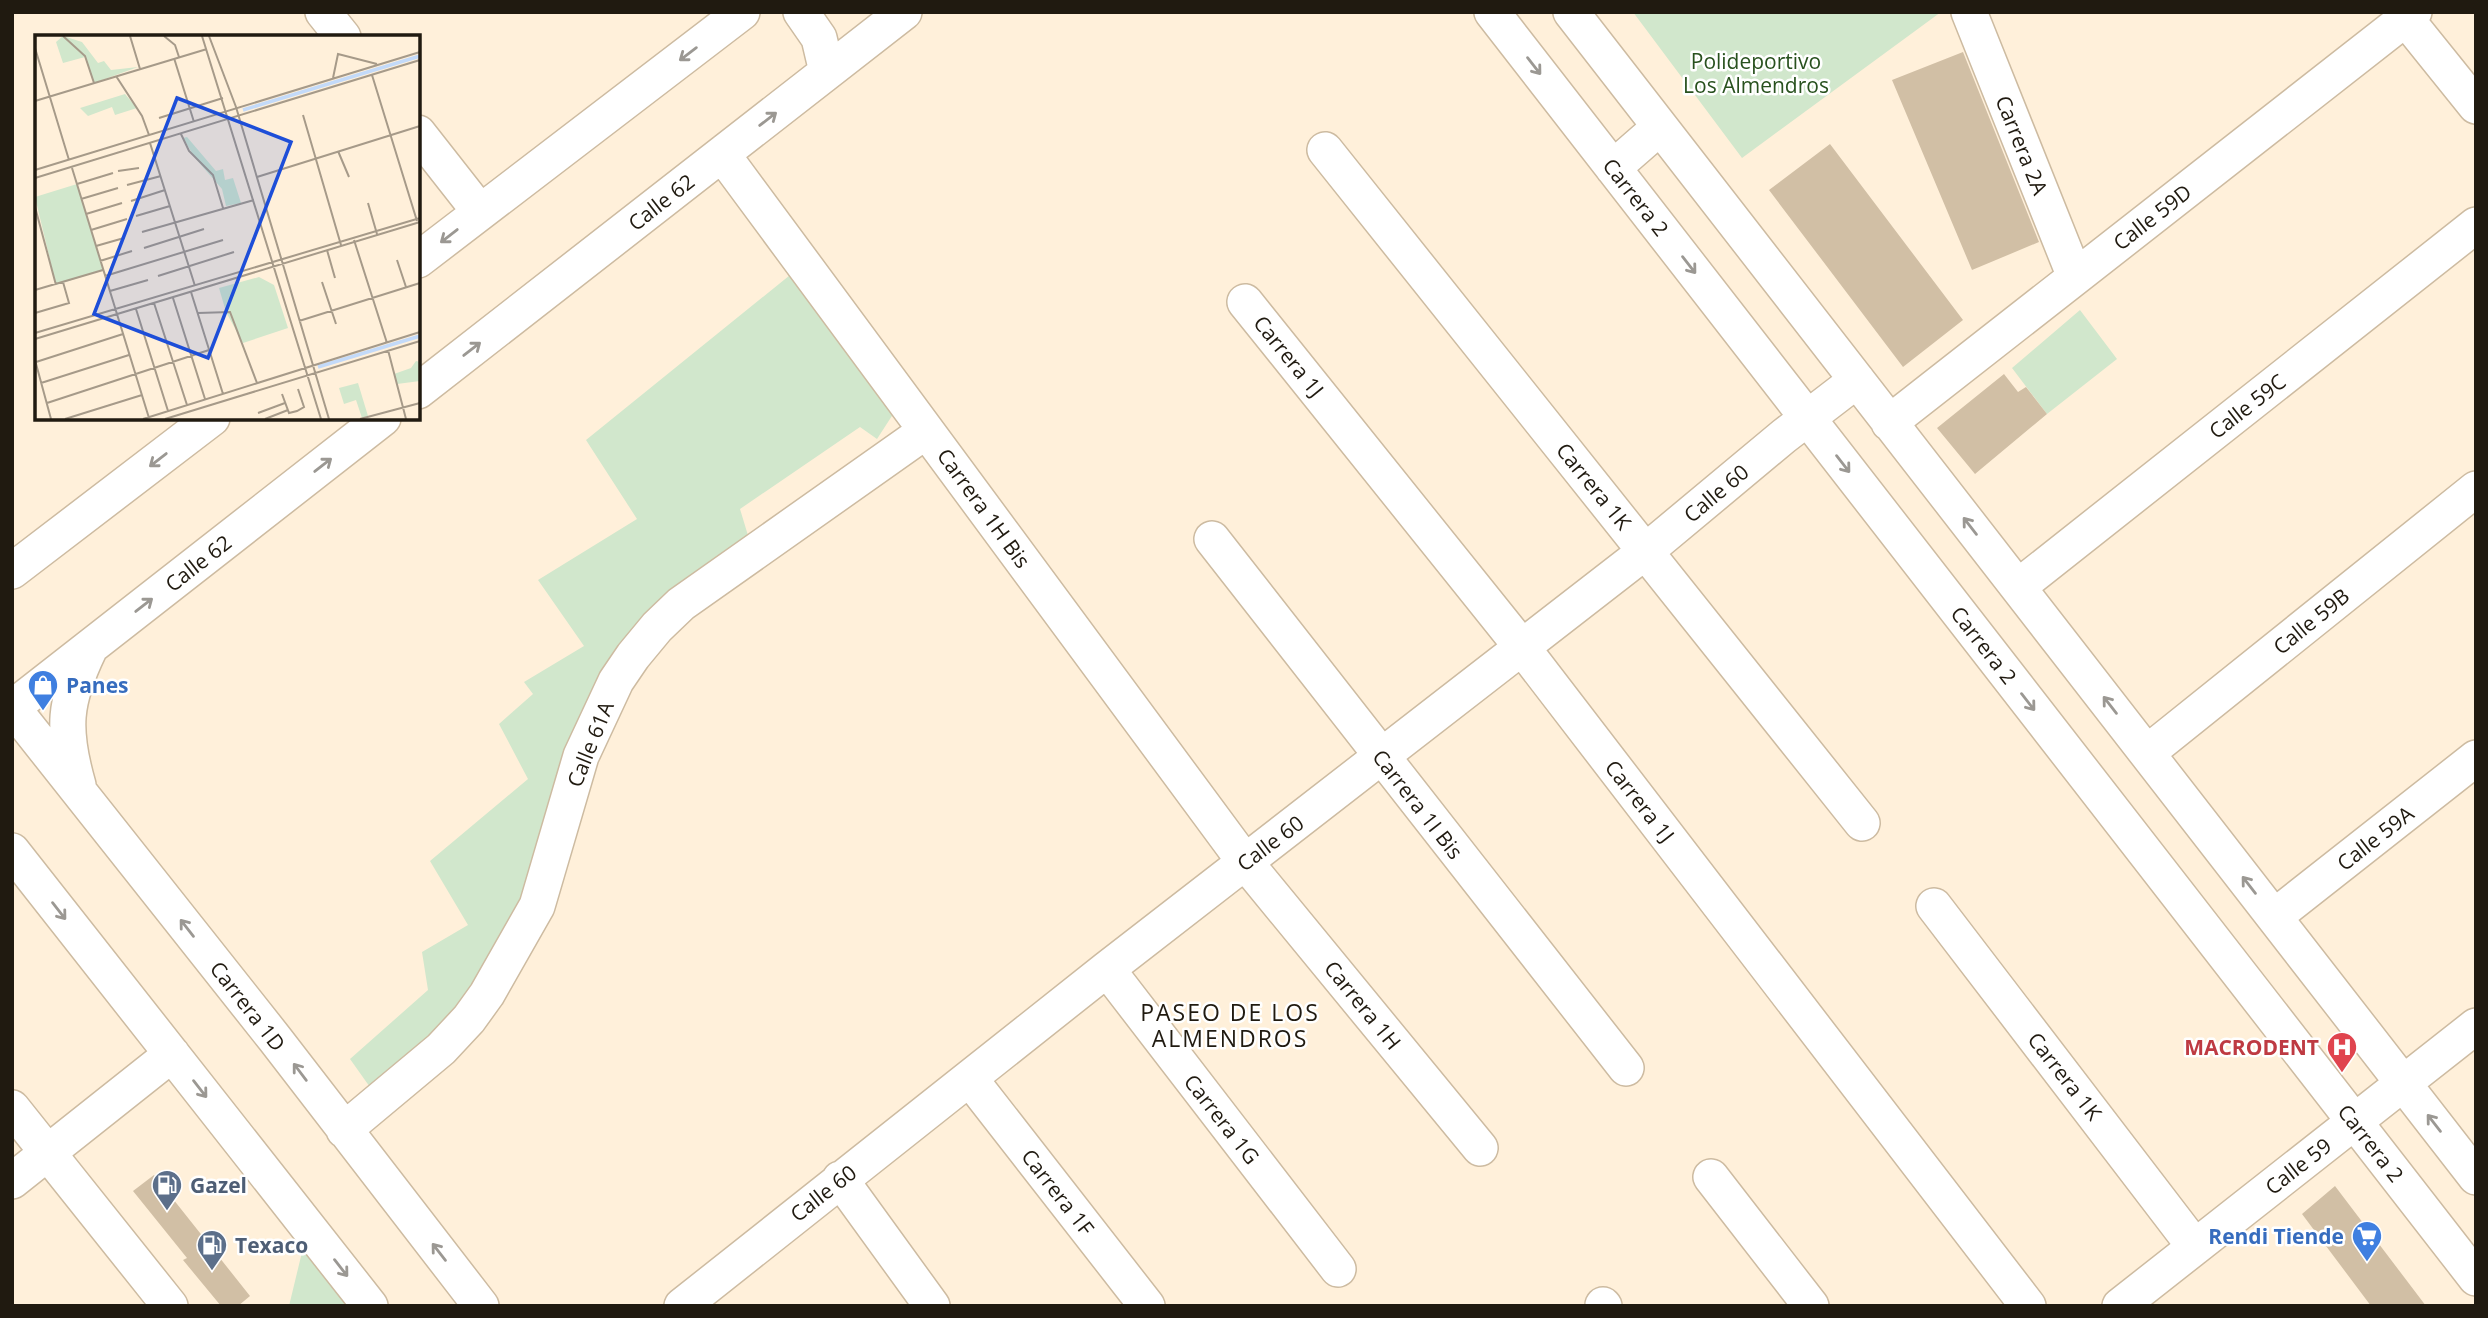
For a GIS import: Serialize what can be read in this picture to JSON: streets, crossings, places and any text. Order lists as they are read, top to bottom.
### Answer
{
  "streets": {
    "street": [
      "Carrera 2A",
      "Carrera 2",
      "Calle 62",
      "Calle 59D",
      "Carrera 1J",
      "Calle 59C",
      "Carrera 1K",
      "Calle 60",
      "Carrera 1H Bis",
      "Calle 59B",
      "Calle 61A",
      "Carrera 1I Bis",
      "Calle 59A",
      "Carrera 1H",
      "Carrera 1D",
      "Carrera 1G",
      "Calle 59",
      "Carrera 1F"
    ]
  },
  "crossings": [
    ["Carrera 2A", "Calle 59D"],
    ["Carrera 2", "Calle 60"],
    ["Carrera 2", "Calle 59"],
    ["Calle 62", "Carrera 1H Bis"],
    ["Calle 62", "Carrera 1D"],
    ["Carrera 1J", "Calle 60"],
    ["Carrera 1K", "Calle 60"],
    ["Carrera 1K", "Calle 59"],
    ["Calle 60", "Carrera 1H Bis"],
    ["Calle 60", "Carrera 1I Bis"],
    ["Calle 60", "Carrera 1H"],
    ["Calle 60", "Carrera 1G"],
    ["Calle 60", "Carrera 1F"],
    ["Carrera 1H Bis", "Calle 61A"],
    ["Carrera 1H Bis", "Carrera 1H"],
    ["Calle 61A", "Carrera 1D"]
  ],
  "districts": ["PASEO DE LOS ALMENDROS"],
  "parks": ["Polideportivo Los Almendros"],
  "places": {
    "shop": ["Panes"],
    "hospital": ["MACRODENT"],
    "fuel station": ["Gazel", "Texaco"],
    "supermarket": ["Rendi Tiende"]
  }
}
